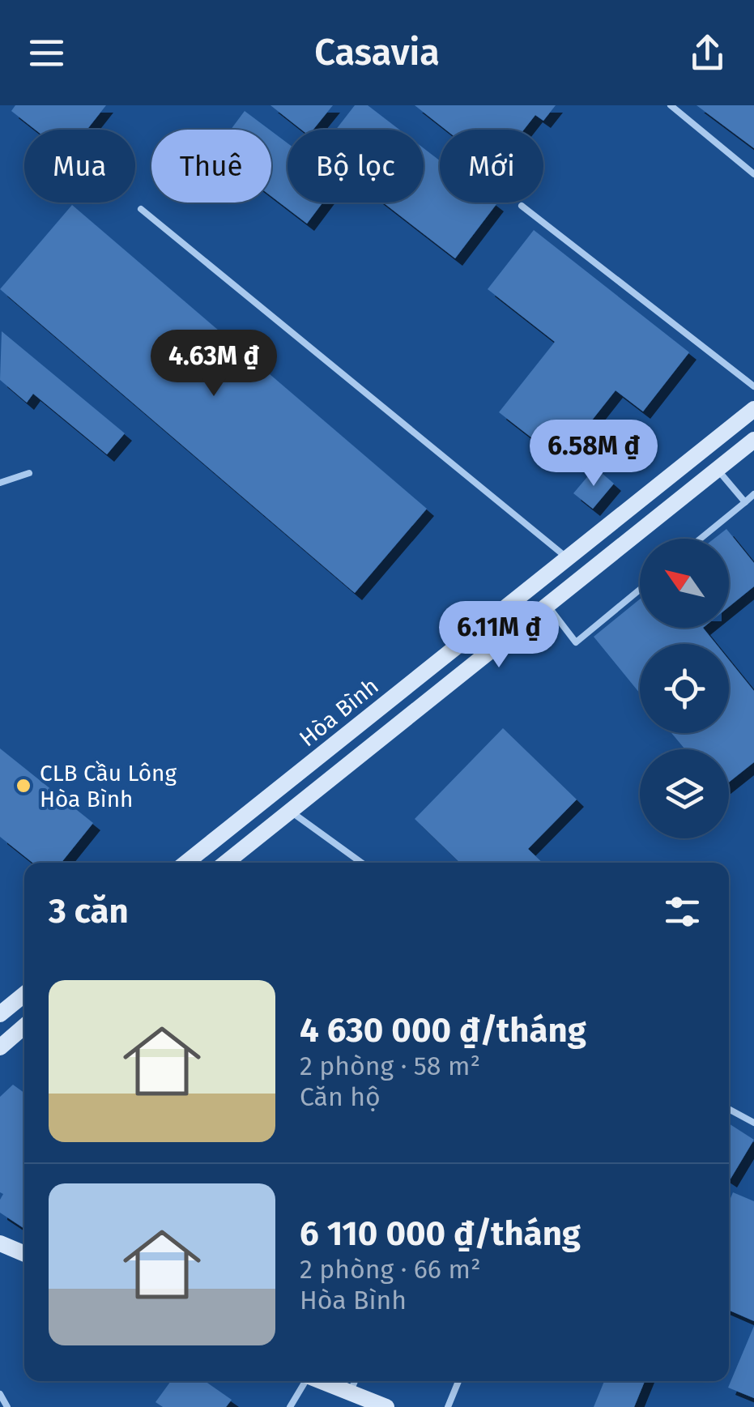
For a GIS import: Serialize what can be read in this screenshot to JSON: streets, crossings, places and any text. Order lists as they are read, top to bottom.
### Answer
{
  "streets": {
    "main road": ["Hòa Bình"]
  },
  "places": ["CLB Cầu Lông Hòa Bình"],
  "north": "top left",
  "page": {
    "header": "Casavia",
    "chip": [
      "Mua",
      "Thuê",
      "Bộ lọc",
      "Mới"
    ],
    "price": ["4.63M ₫", "6.58M ₫", "6.11M ₫"],
    "heading": "3 căn",
    "list": [
      {
        "name": "4 630 000 ₫/tháng",
        "note": "2 phòng · 58 m² · Căn hộ"
      },
      {
        "name": "6 110 000 ₫/tháng",
        "note": "2 phòng · 66 m² · Hòa Bình"
      }
    ]
  }
}
